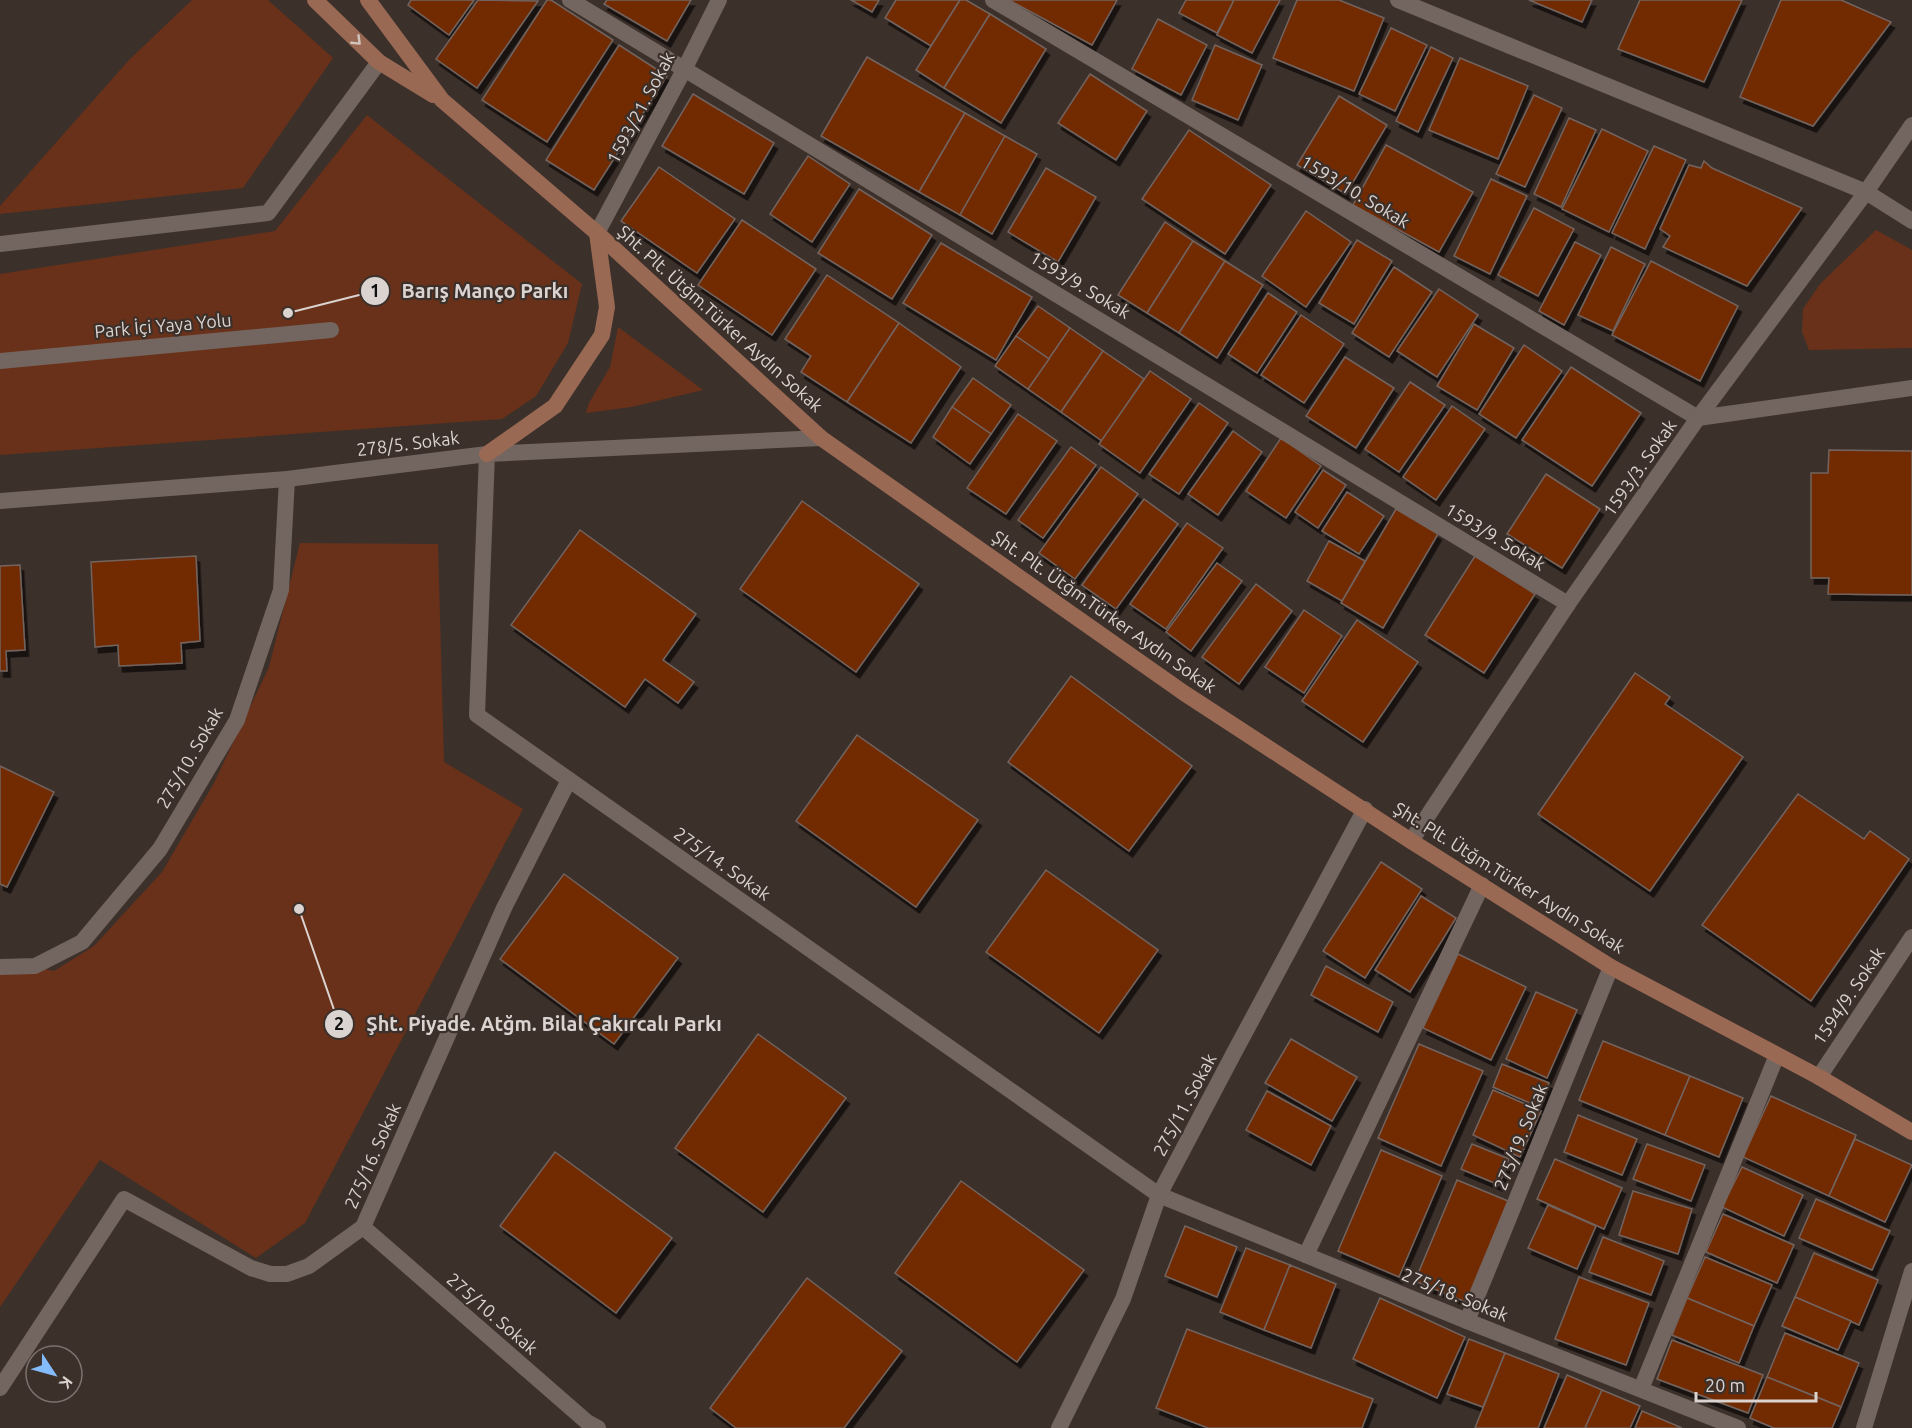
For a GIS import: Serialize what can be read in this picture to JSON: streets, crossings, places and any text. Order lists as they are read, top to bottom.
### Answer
{
  "streets": {
    "main road": ["Şht. Plt. Ütğm.Türker Aydın Sokak"],
    "street": [
      "1593/21. Sokak",
      "1593/10. Sokak",
      "1593/9. Sokak",
      "Park İçi Yaya Yolu",
      "278/5. Sokak",
      "1593/3. Sokak",
      "275/10. Sokak",
      "275/14. Sokak",
      "1594/9. Sokak",
      "275/11. Sokak",
      "275/19. Sokak",
      "275/16. Sokak",
      "275/18. Sokak"
    ]
  },
  "crossings": [
    ["1593/21. Sokak", "1593/9. Sokak"],
    ["1593/21. Sokak", "Şht. Plt. Ütğm.Türker Aydın Sokak"],
    ["1593/10. Sokak", "1593/3. Sokak"],
    ["1593/9. Sokak", "1593/3. Sokak"],
    ["Şht. Plt. Ütğm.Türker Aydın Sokak", "278/5. Sokak"],
    ["Şht. Plt. Ütğm.Türker Aydın Sokak", "1593/3. Sokak"],
    ["Şht. Plt. Ütğm.Türker Aydın Sokak", "1594/9. Sokak"],
    ["Şht. Plt. Ütğm.Türker Aydın Sokak", "275/11. Sokak"],
    ["Şht. Plt. Ütğm.Türker Aydın Sokak", "275/19. Sokak"],
    ["278/5. Sokak", "275/10. Sokak"],
    ["278/5. Sokak", "275/14. Sokak"],
    ["275/10. Sokak", "275/16. Sokak"],
    ["275/14. Sokak", "275/11. Sokak"],
    ["275/14. Sokak", "275/16. Sokak"],
    ["275/14. Sokak", "275/18. Sokak"],
    ["275/11. Sokak", "275/18. Sokak"],
    ["275/19. Sokak", "275/18. Sokak"]
  ],
  "places": ["Barış Manço Parkı", "Şht. Piyade. Atğm. Bilal Çakırcalı Parkı"],
  "scale_bar": "20 m",
  "north": "bottom right"
}
